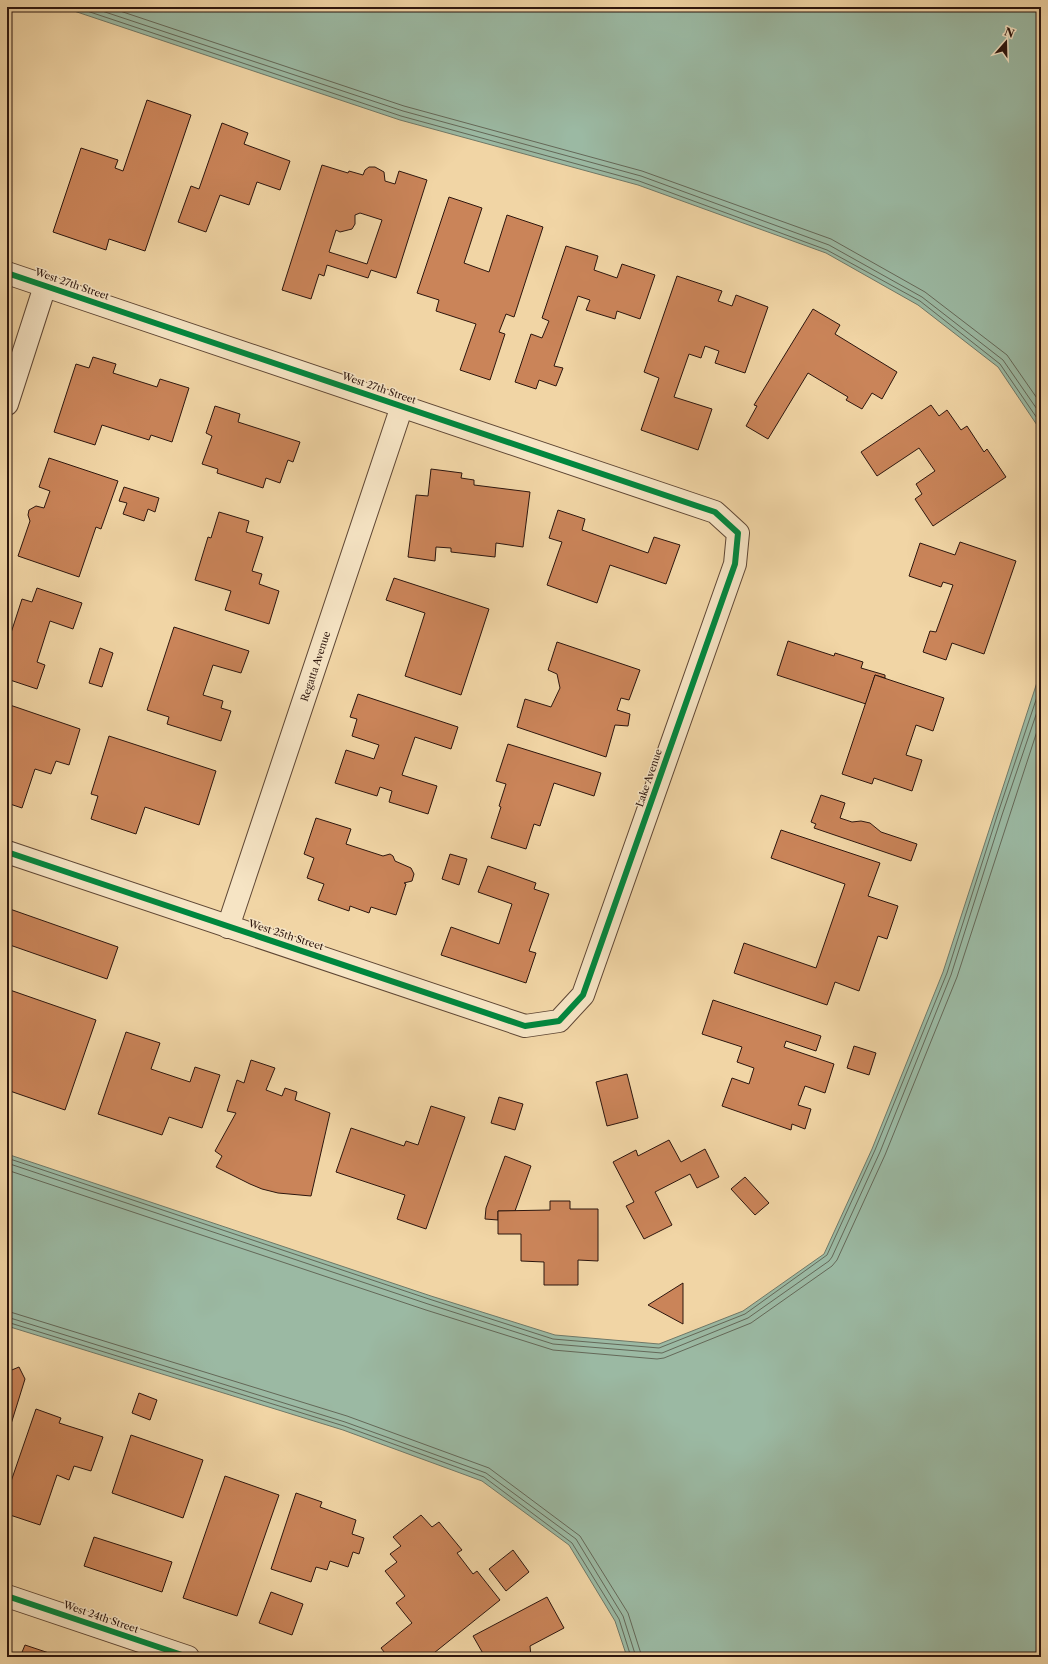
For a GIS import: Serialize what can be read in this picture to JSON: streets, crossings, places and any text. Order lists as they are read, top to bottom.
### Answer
{
  "streets": {
    "street": [
      "West 27th Street",
      "Regatta Avenue",
      "Lake Avenue",
      "West 25th Street",
      "West 24th Street"
    ]
  },
  "crossings": [
    ["West 27th Street", "Regatta Avenue"],
    ["West 27th Street", "Lake Avenue"],
    ["Regatta Avenue", "West 25th Street"],
    ["Lake Avenue", "West 25th Street"]
  ],
  "north": "top"
}
